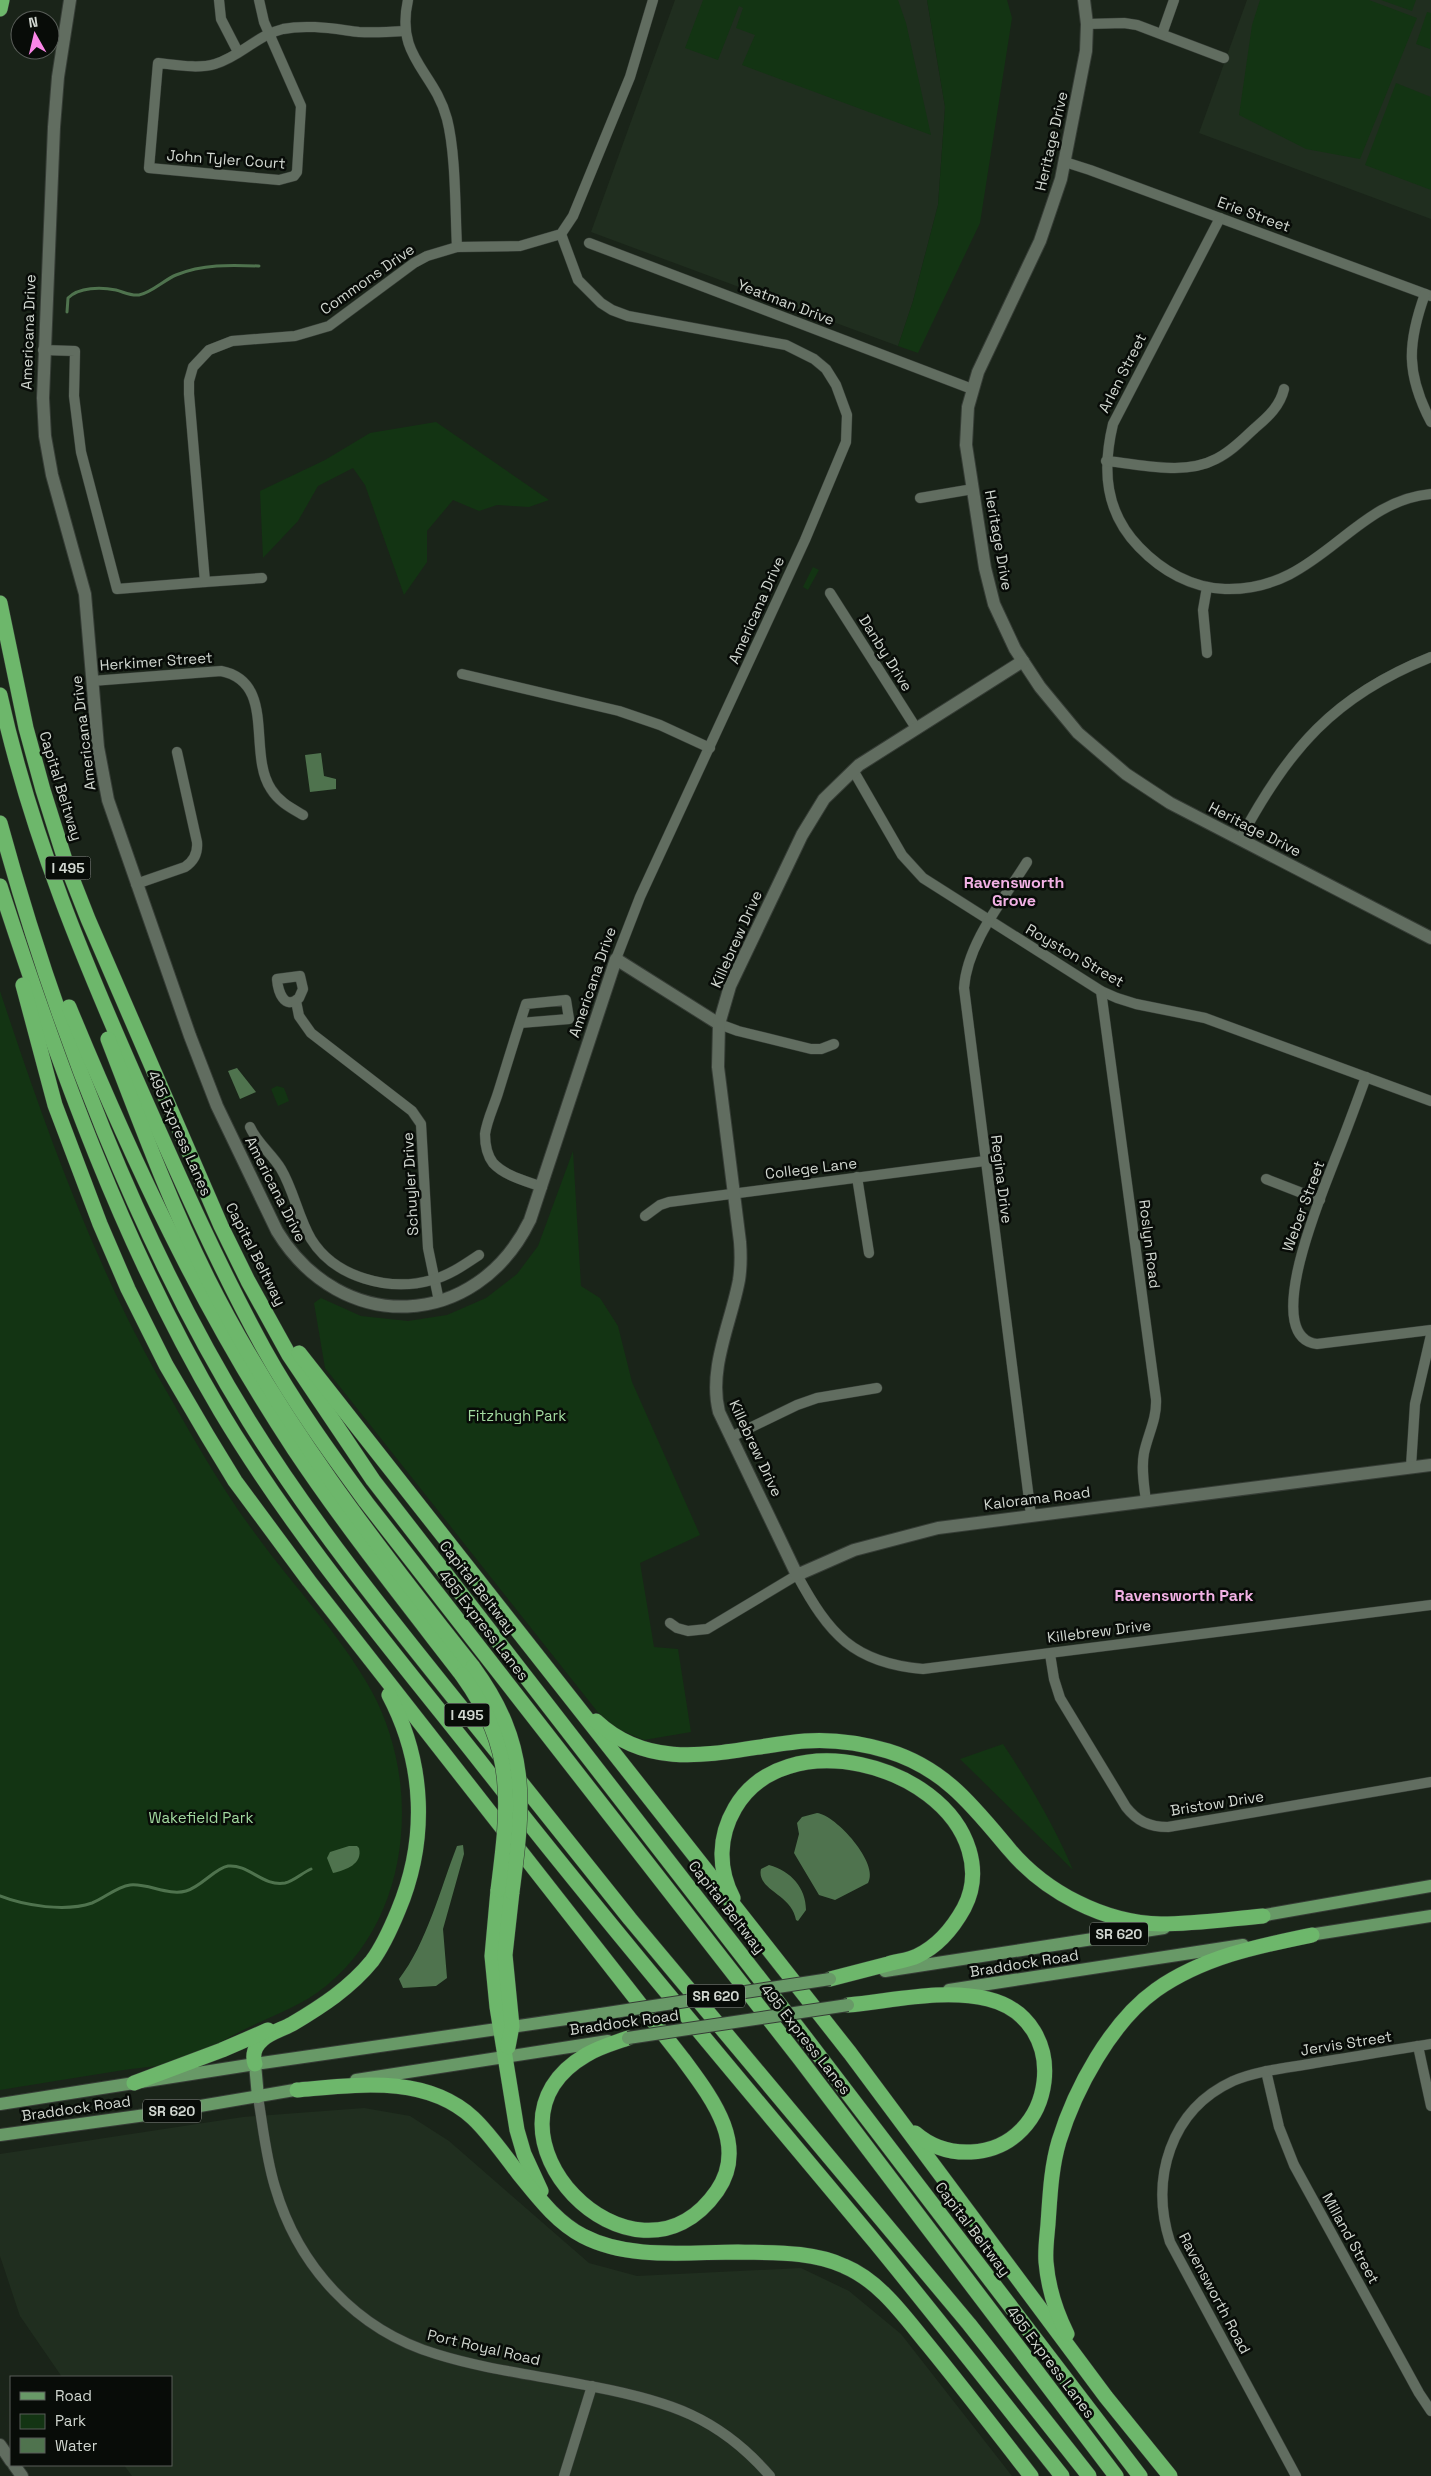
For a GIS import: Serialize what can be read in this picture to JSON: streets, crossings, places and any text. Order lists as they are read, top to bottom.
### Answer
{
  "streets": {
    "highway": ["Capital Beltway", "I 495", "495 Express Lanes"],
    "main road": ["SR 620", "Braddock Road"],
    "street": [
      "Heritage Drive",
      "John Tyler Court",
      "Erie Street",
      "Commons Drive",
      "Yeatman Drive",
      "Americana Drive",
      "Arlen Street",
      "Danby Drive",
      "Herkimer Street",
      "Killebrew Drive",
      "Royston Street",
      "College Lane",
      "Regina Drive",
      "Schuyler Drive",
      "Weber Street",
      "Roslyn Road",
      "Kalorama Road",
      "Bristow Drive",
      "Jervis Street",
      "Milland Street",
      "Ravensworth Road",
      "Port Royal Road"
    ]
  },
  "crossings": [
    ["Heritage Drive", "Erie Street"],
    ["Heritage Drive", "Yeatman Drive"],
    ["Heritage Drive", "Killebrew Drive"],
    ["Erie Street", "Arlen Street"],
    ["Commons Drive", "Americana Drive"],
    ["Americana Drive", "Herkimer Street"],
    ["Americana Drive", "Schuyler Drive"],
    ["Danby Drive", "Killebrew Drive"],
    ["Killebrew Drive", "Royston Street"],
    ["Killebrew Drive", "College Lane"],
    ["Killebrew Drive", "Kalorama Road"],
    ["Killebrew Drive", "Bristow Drive"],
    ["Royston Street", "Regina Drive"],
    ["Royston Street", "Weber Street"],
    ["Royston Street", "Roslyn Road"],
    ["College Lane", "Regina Drive"],
    ["Regina Drive", "Kalorama Road"],
    ["Roslyn Road", "Kalorama Road"],
    ["Braddock Road", "Port Royal Road"],
    ["Jervis Street", "Milland Street"],
    ["Jervis Street", "Ravensworth Road"],
    ["Milland Street", "Ravensworth Road"]
  ],
  "districts": ["Ravensworth Grove", "Ravensworth Park"],
  "parks": ["Fitzhugh Park", "Wakefield Park"],
  "legend": ["Road", "Park", "Water"],
  "north": "top"
}
